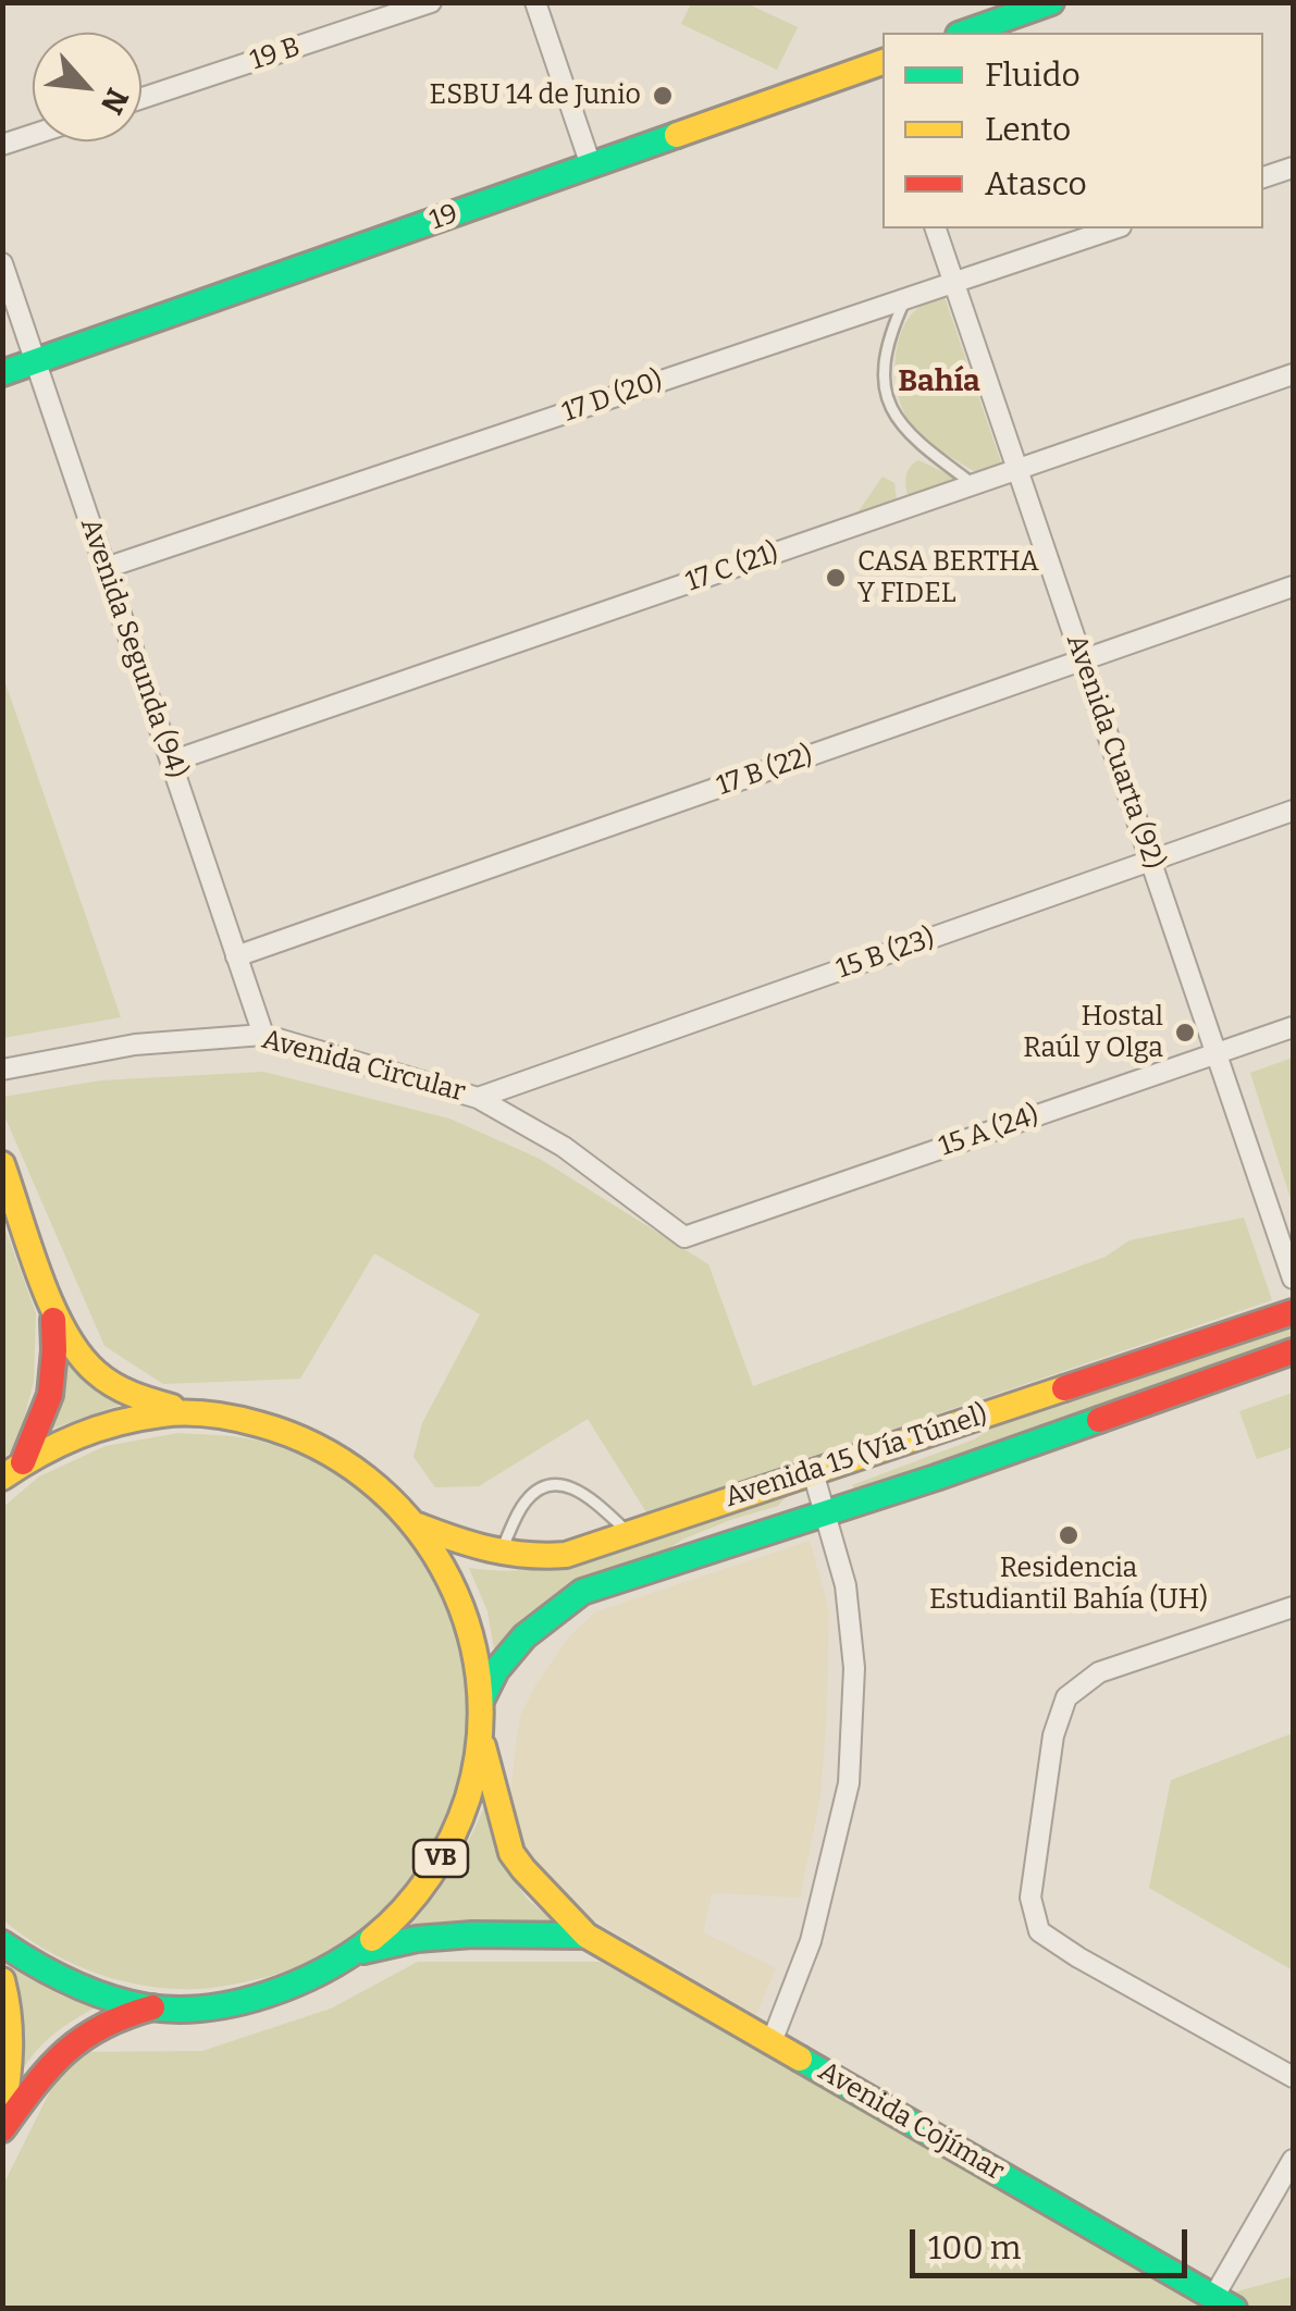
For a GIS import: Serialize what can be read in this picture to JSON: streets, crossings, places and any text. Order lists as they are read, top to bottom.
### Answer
{
  "streets": {
    "main road": [
      "19",
      "Avenida 15 (Vía Túnel)",
      "VB",
      "Avenida Cojímar"
    ],
    "street": [
      "19 B",
      "17 D (20)",
      "17 C (21)",
      "Avenida Segunda (94)",
      "Avenida Cuarta (92)",
      "17 B (22)",
      "15 B (23)",
      "Avenida Circular",
      "15 A (24)"
    ]
  },
  "crossings": [
    ["19", "Avenida Segunda (94)"],
    ["17 D (20)", "Avenida Segunda (94)"],
    ["17 D (20)", "Avenida Cuarta (92)"],
    ["17 C (21)", "Avenida Segunda (94)"],
    ["17 C (21)", "Avenida Cuarta (92)"],
    ["Avenida Segunda (94)", "17 B (22)"],
    ["Avenida Segunda (94)", "Avenida Circular"],
    ["Avenida Cuarta (92)", "17 B (22)"],
    ["Avenida Cuarta (92)", "15 B (23)"],
    ["Avenida Cuarta (92)", "15 A (24)"],
    ["15 B (23)", "Avenida Circular"],
    ["Avenida Circular", "15 A (24)"],
    ["Avenida 15 (Vía Túnel)", "VB"]
  ],
  "districts": ["Bahía"],
  "places": [
    "ESBU 14 de Junio",
    "CASA BERTHA Y FIDEL",
    "Hostal Raúl y Olga",
    "Residencia Estudiantil Bahía (UH)"
  ],
  "legend": ["Fluido", "Lento", "Atasco"],
  "scale_bar": "100 m",
  "north": "bottom right"
}
